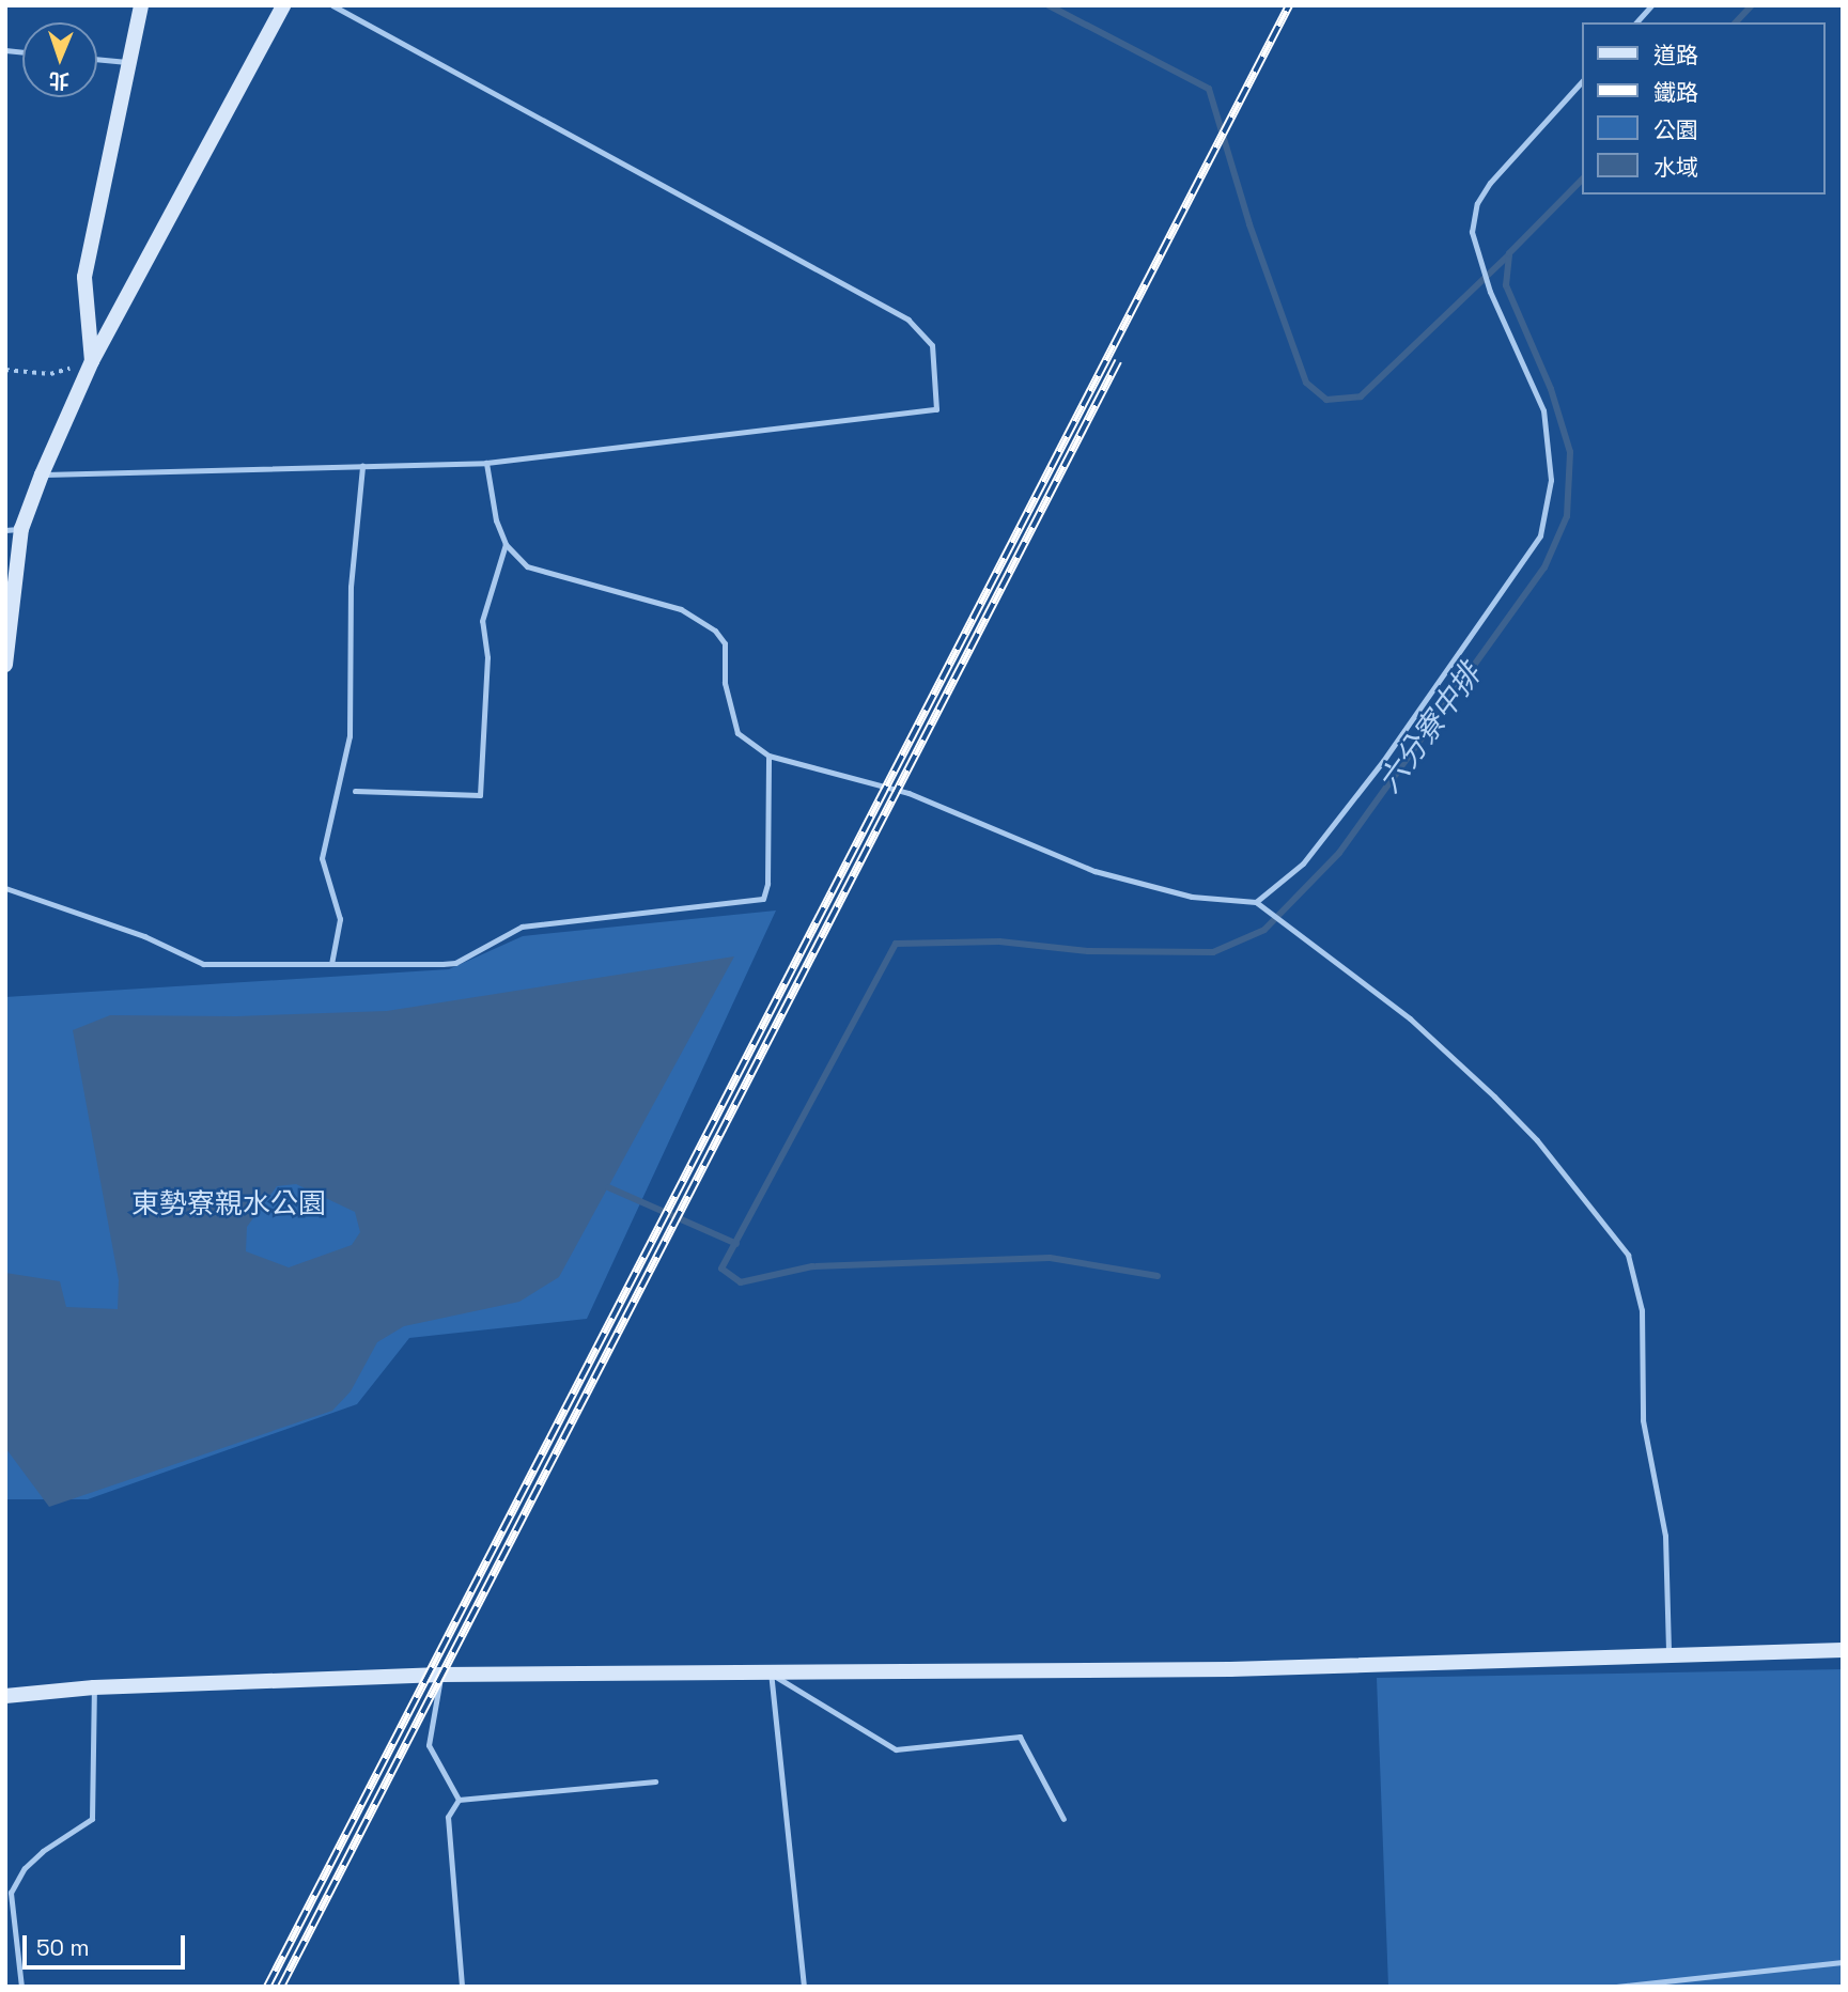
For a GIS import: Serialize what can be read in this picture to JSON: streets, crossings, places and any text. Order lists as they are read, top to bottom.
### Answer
{
  "water": ["六分寮中排"],
  "parks": ["東勢寮親水公園"],
  "legend": [
    "道路",
    "鐵路",
    "公園",
    "水域"
  ],
  "scale_bar": "50 m",
  "north": "bottom"
}
